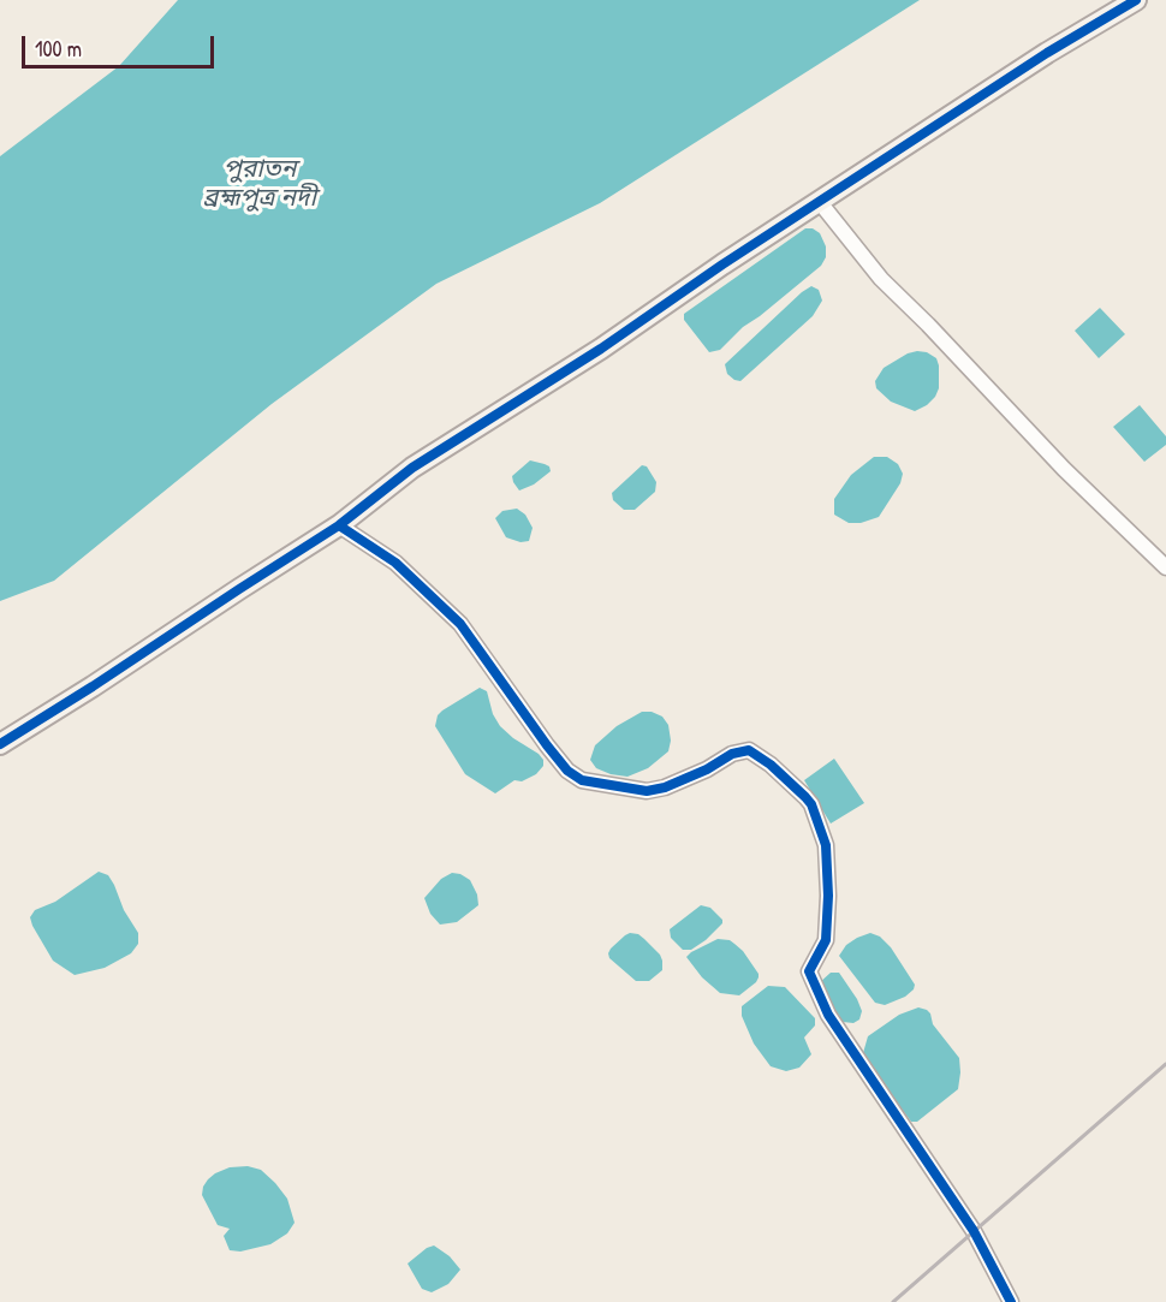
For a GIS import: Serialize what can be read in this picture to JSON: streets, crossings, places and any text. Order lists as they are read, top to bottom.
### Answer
{
  "water": ["পুরাতন ব্রহ্মপুত্র নদী"],
  "scale_bar": "100 m"
}
